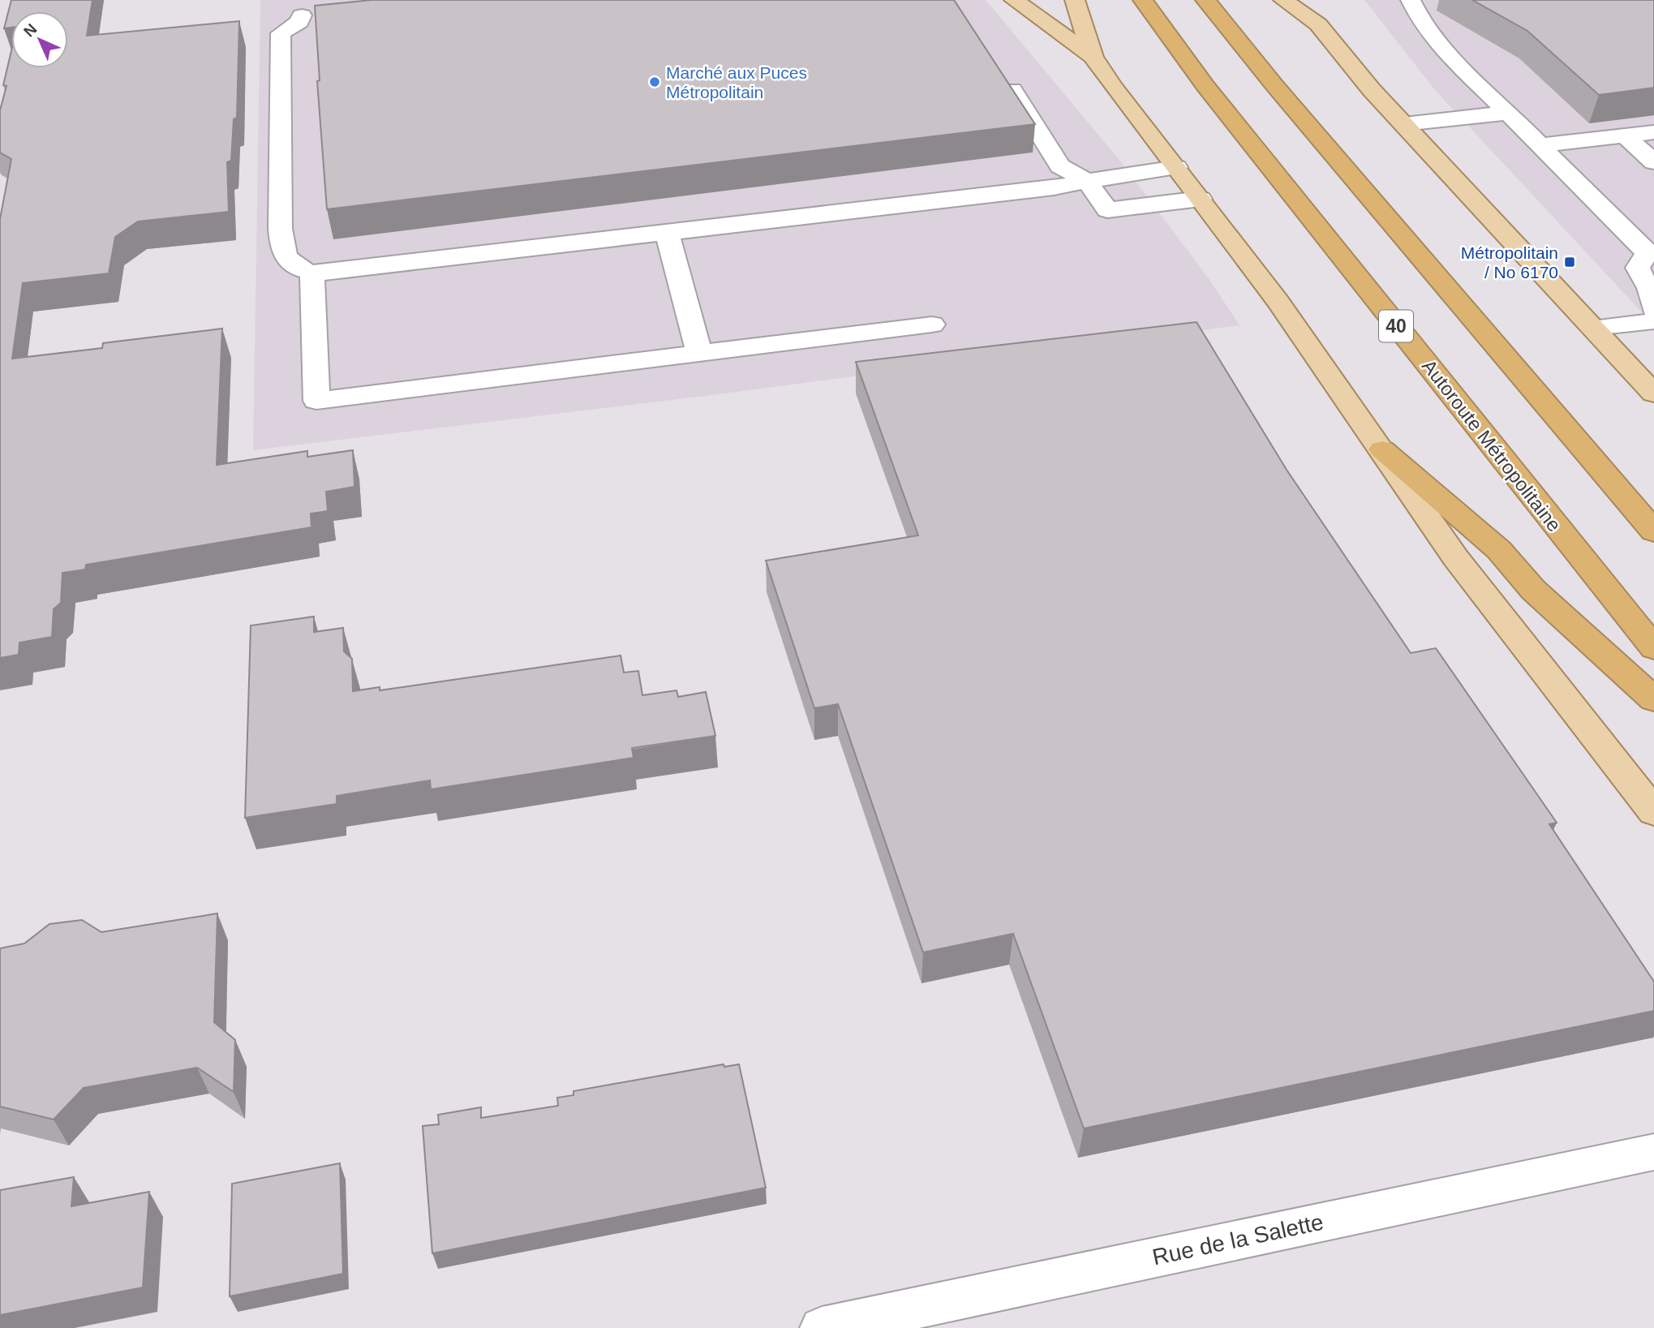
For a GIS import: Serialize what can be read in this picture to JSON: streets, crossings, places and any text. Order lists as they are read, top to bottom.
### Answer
{
  "streets": {
    "highway": ["40", "Autoroute Métropolitaine"],
    "street": ["Rue de la Salette"]
  },
  "places": {
    "other": ["Marché aux Puces Métropolitain"],
    "transit": ["Métropolitain / No 6170"]
  },
  "north": "top left"
}
